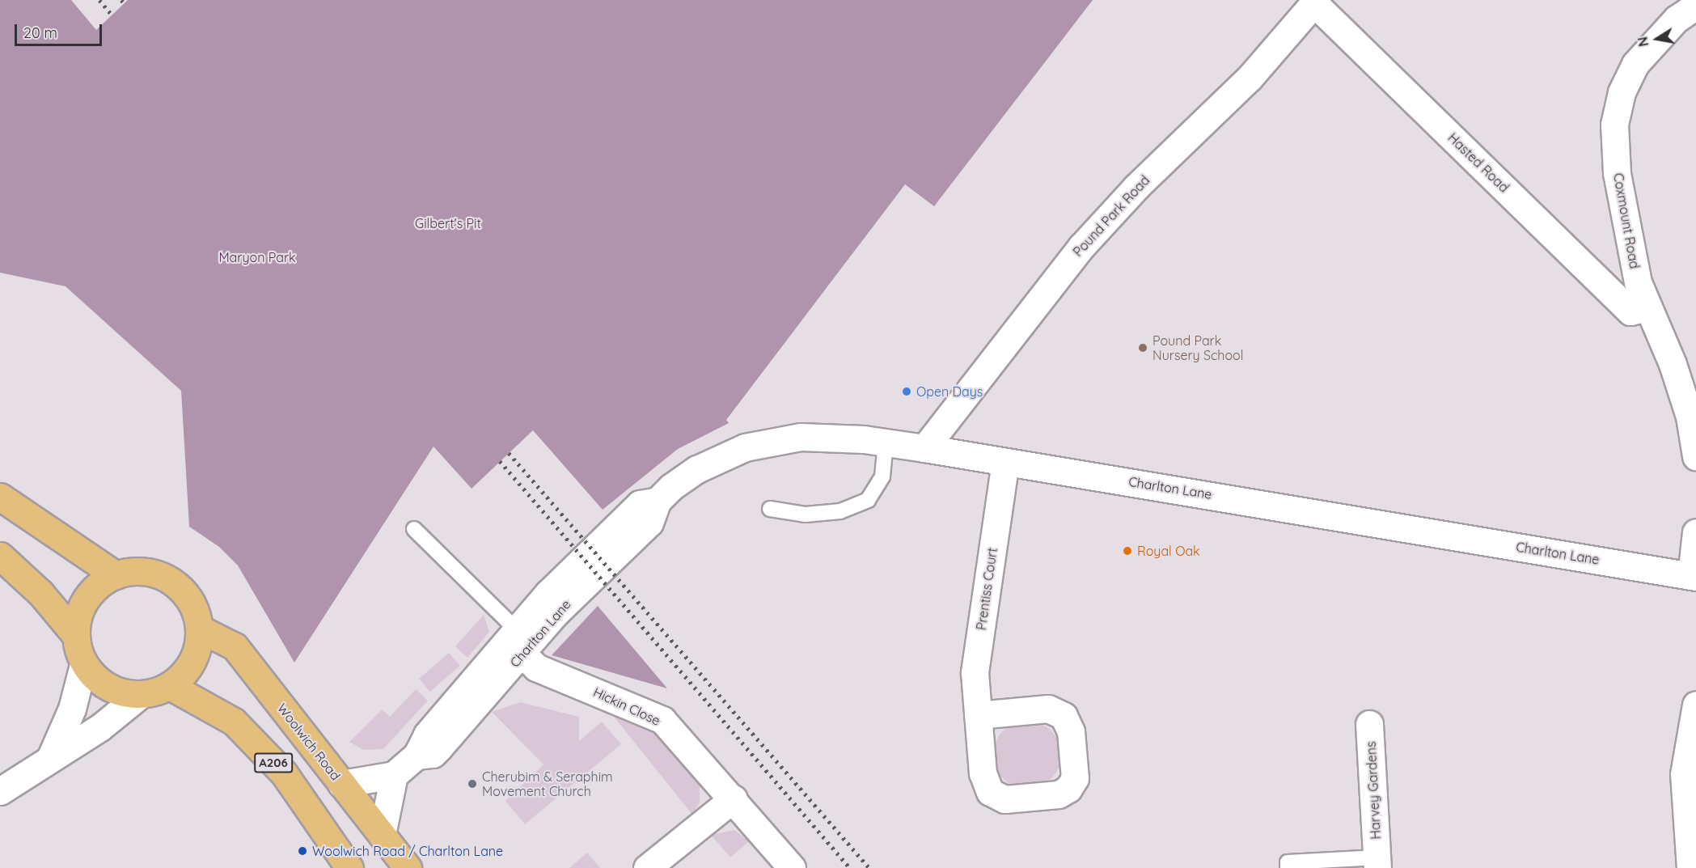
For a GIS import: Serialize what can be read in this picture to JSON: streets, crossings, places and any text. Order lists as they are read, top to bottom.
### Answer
{
  "streets": {
    "main road": ["Woolwich Road", "A206"],
    "street": [
      "Hasted Road",
      "Pound Park Road",
      "Coxmount Road",
      "Charlton Lane",
      "Prentiss Court",
      "Hickin Close",
      "Harvey Gardens"
    ]
  },
  "crossings": [
    ["Hasted Road", "Pound Park Road"],
    ["Hasted Road", "Coxmount Road"],
    ["Pound Park Road", "Charlton Lane"],
    ["Charlton Lane", "Prentiss Court"],
    ["Charlton Lane", "Hickin Close"],
    ["Woolwich Road", "A206"]
  ],
  "parks": ["Gilbert's Pit", "Maryon Park"],
  "places": [
    "Pound Park Nursery School",
    "Open Days",
    "Royal Oak",
    "Cherubim & Seraphim Movement Church",
    "Woolwich Road / Charlton Lane"
  ],
  "scale_bar": "20 m",
  "north": "left"
}
